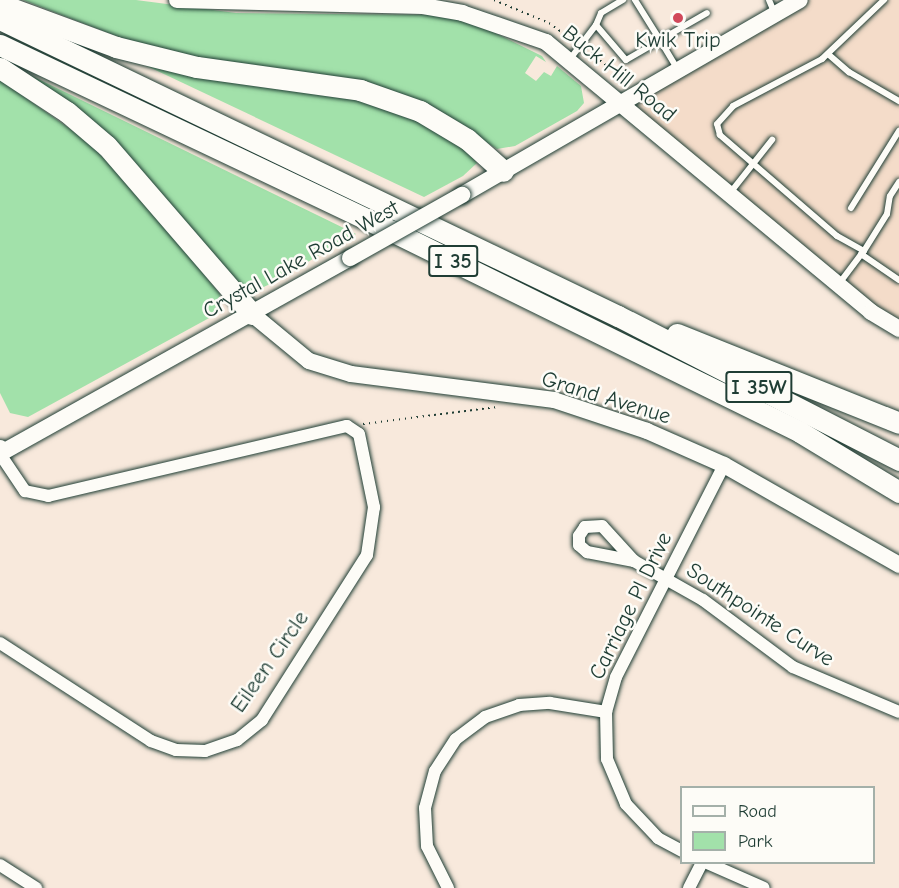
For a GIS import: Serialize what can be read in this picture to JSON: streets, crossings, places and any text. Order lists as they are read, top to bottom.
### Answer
{
  "streets": {
    "highway": ["I 35", "I 35W"],
    "street": [
      "Buck Hill Road",
      "Crystal Lake Road West",
      "Grand Avenue",
      "Carriage Pl Drive",
      "Southpointe Curve",
      "Eileen Circle"
    ]
  },
  "crossings": [
    ["Buck Hill Road", "Crystal Lake Road West"],
    ["Crystal Lake Road West", "Grand Avenue"],
    ["I 35", "I 35W"],
    ["Grand Avenue", "Carriage Pl Drive"],
    ["Carriage Pl Drive", "Southpointe Curve"]
  ],
  "places": ["Kwik Trip"],
  "legend": ["Road", "Park"]
}
